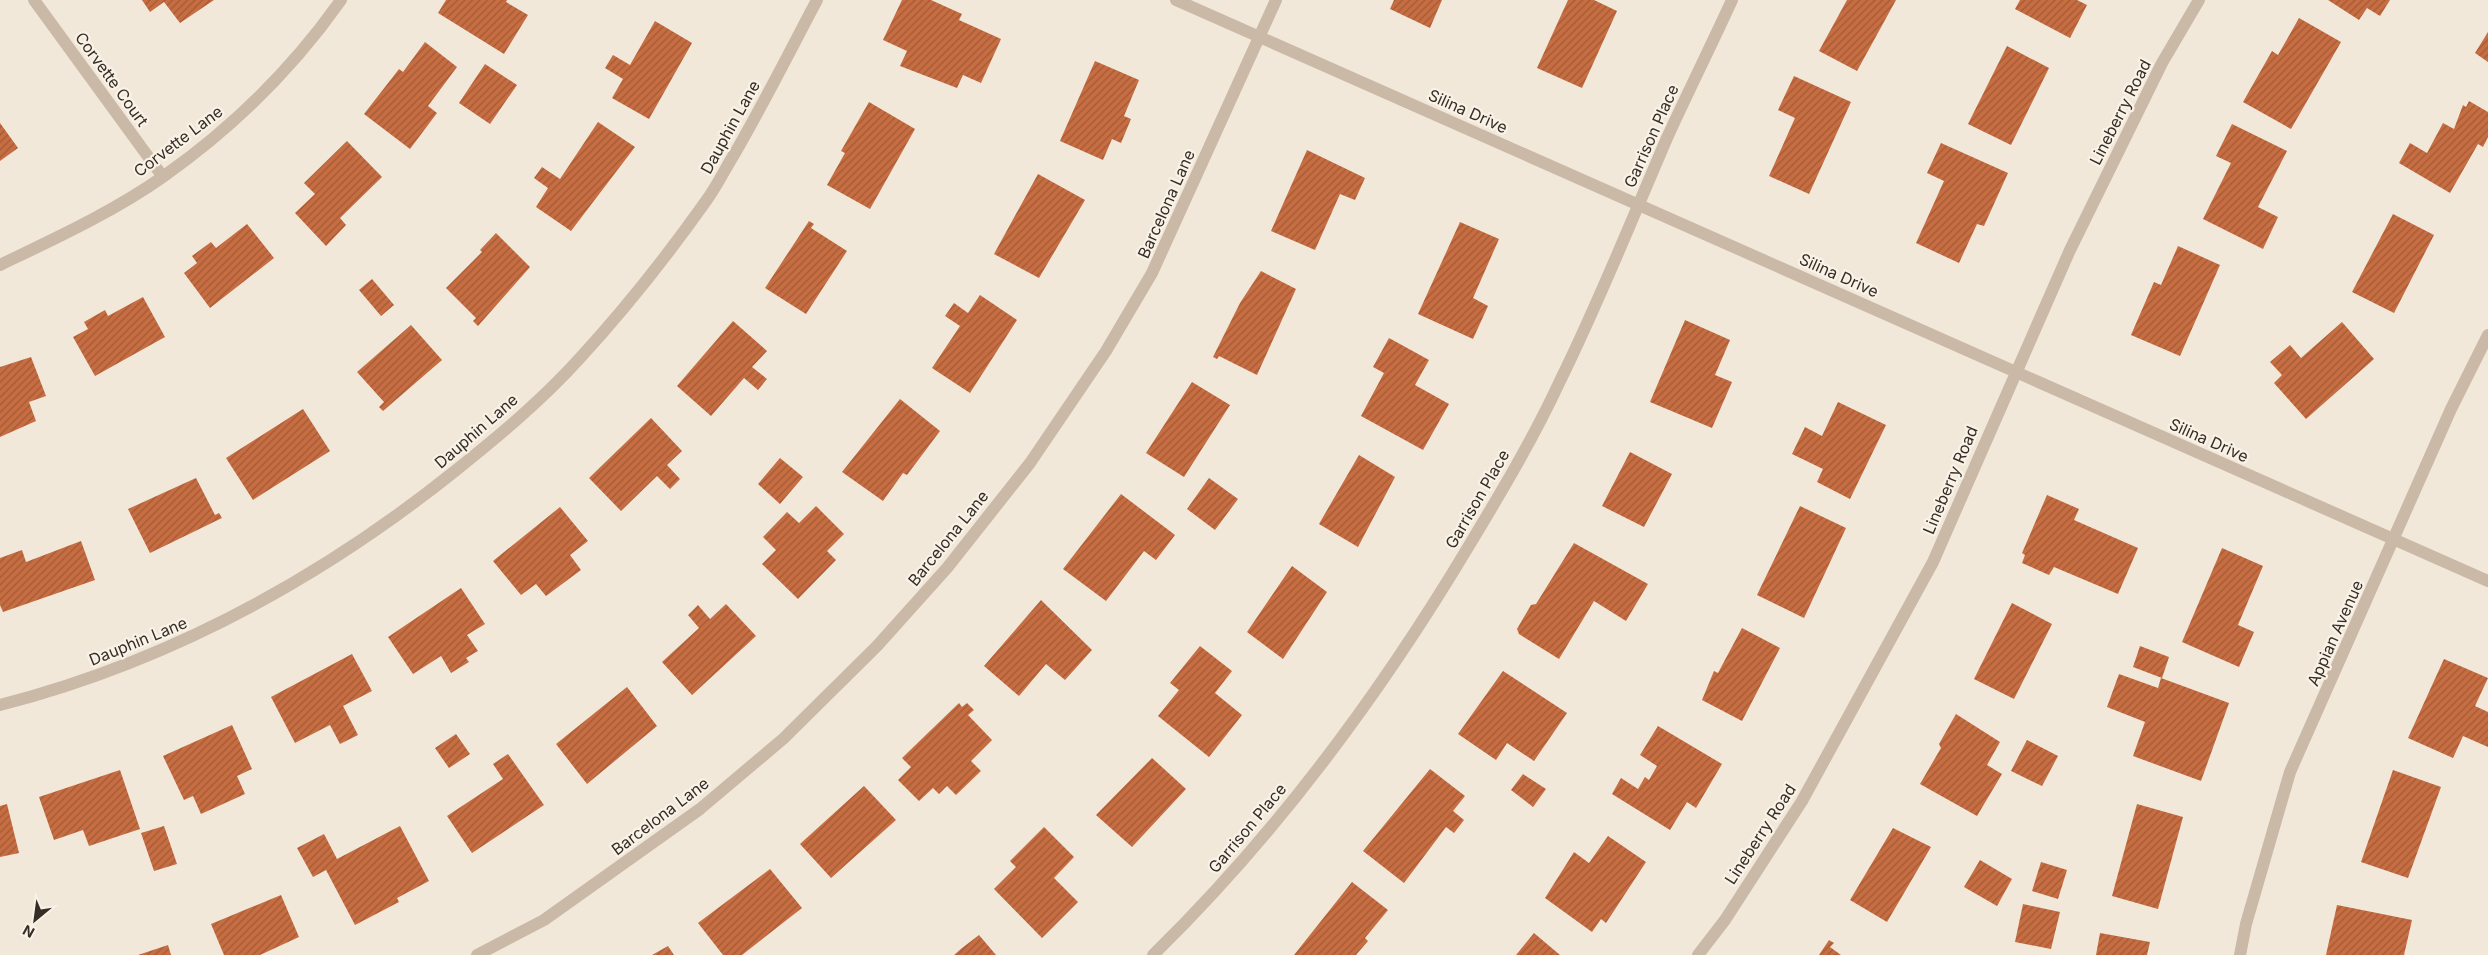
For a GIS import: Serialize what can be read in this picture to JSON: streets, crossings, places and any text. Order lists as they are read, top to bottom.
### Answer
{
  "streets": {
    "street": [
      "Corvette Court",
      "Silina Drive",
      "Lineberry Road",
      "Dauphin Lane",
      "Garrison Place",
      "Corvette Lane",
      "Barcelona Lane",
      "Appian Avenue"
    ]
  },
  "crossings": [
    ["Corvette Court", "Corvette Lane"],
    ["Silina Drive", "Lineberry Road"],
    ["Silina Drive", "Garrison Place"],
    ["Silina Drive", "Barcelona Lane"],
    ["Silina Drive", "Appian Avenue"]
  ],
  "north": "bottom left"
}
